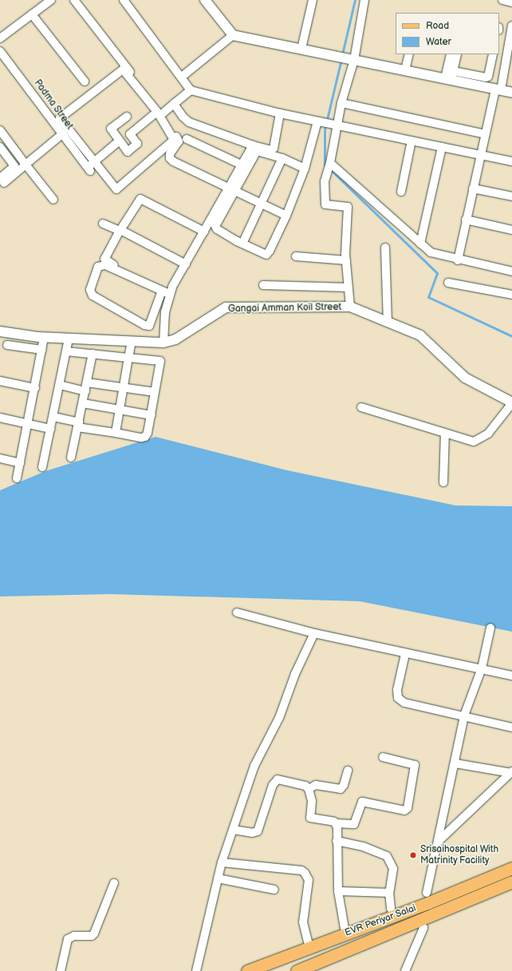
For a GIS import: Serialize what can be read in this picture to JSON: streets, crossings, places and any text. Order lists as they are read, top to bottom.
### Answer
{
  "streets": {
    "main road": ["EVR Periyar Salai"],
    "street": ["Padma Street", "Gangai Amman Koil Street"]
  },
  "places": ["Srisaihospital With Matrinity Facility"],
  "legend": ["Road", "Water"]
}
